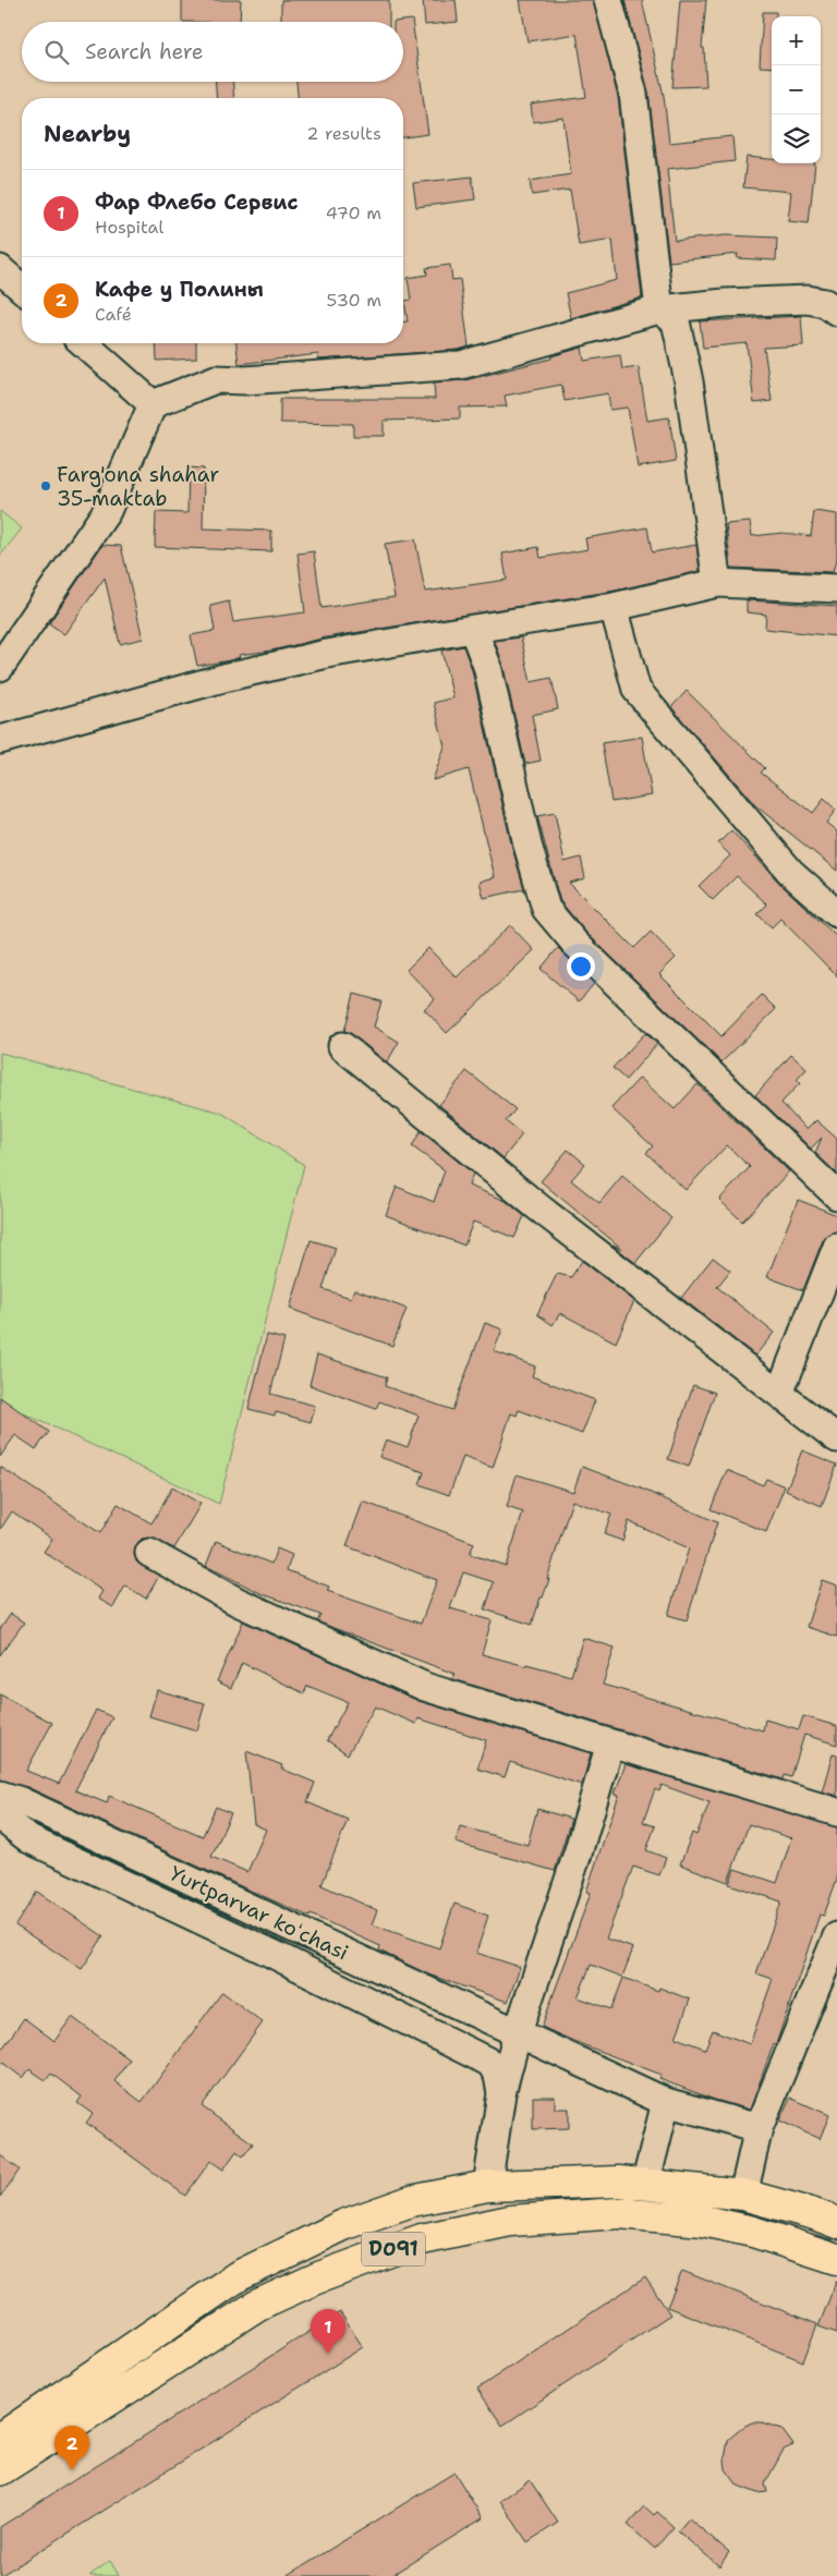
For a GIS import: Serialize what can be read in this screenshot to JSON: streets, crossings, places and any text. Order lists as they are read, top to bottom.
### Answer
{
  "streets": {
    "highway": ["D091"],
    "street": ["Yurtparvar koʻchasi"]
  },
  "places": ["Farg'ona shahar 35-maktab"],
  "page": {
    "map_buttons": ["+", "−"],
    "search": "Search here",
    "heading": ["Nearby", "2 results"],
    "list": [
      {
        "mark": "1",
        "name": "Фар Флебо Сервис",
        "note": "Hospital",
        "value": "470 m"
      },
      {
        "mark": "2",
        "name": "Кафе у Полины",
        "note": "Café",
        "value": "530 m"
      }
    ],
    "pins": ["1", "2"]
  }
}
